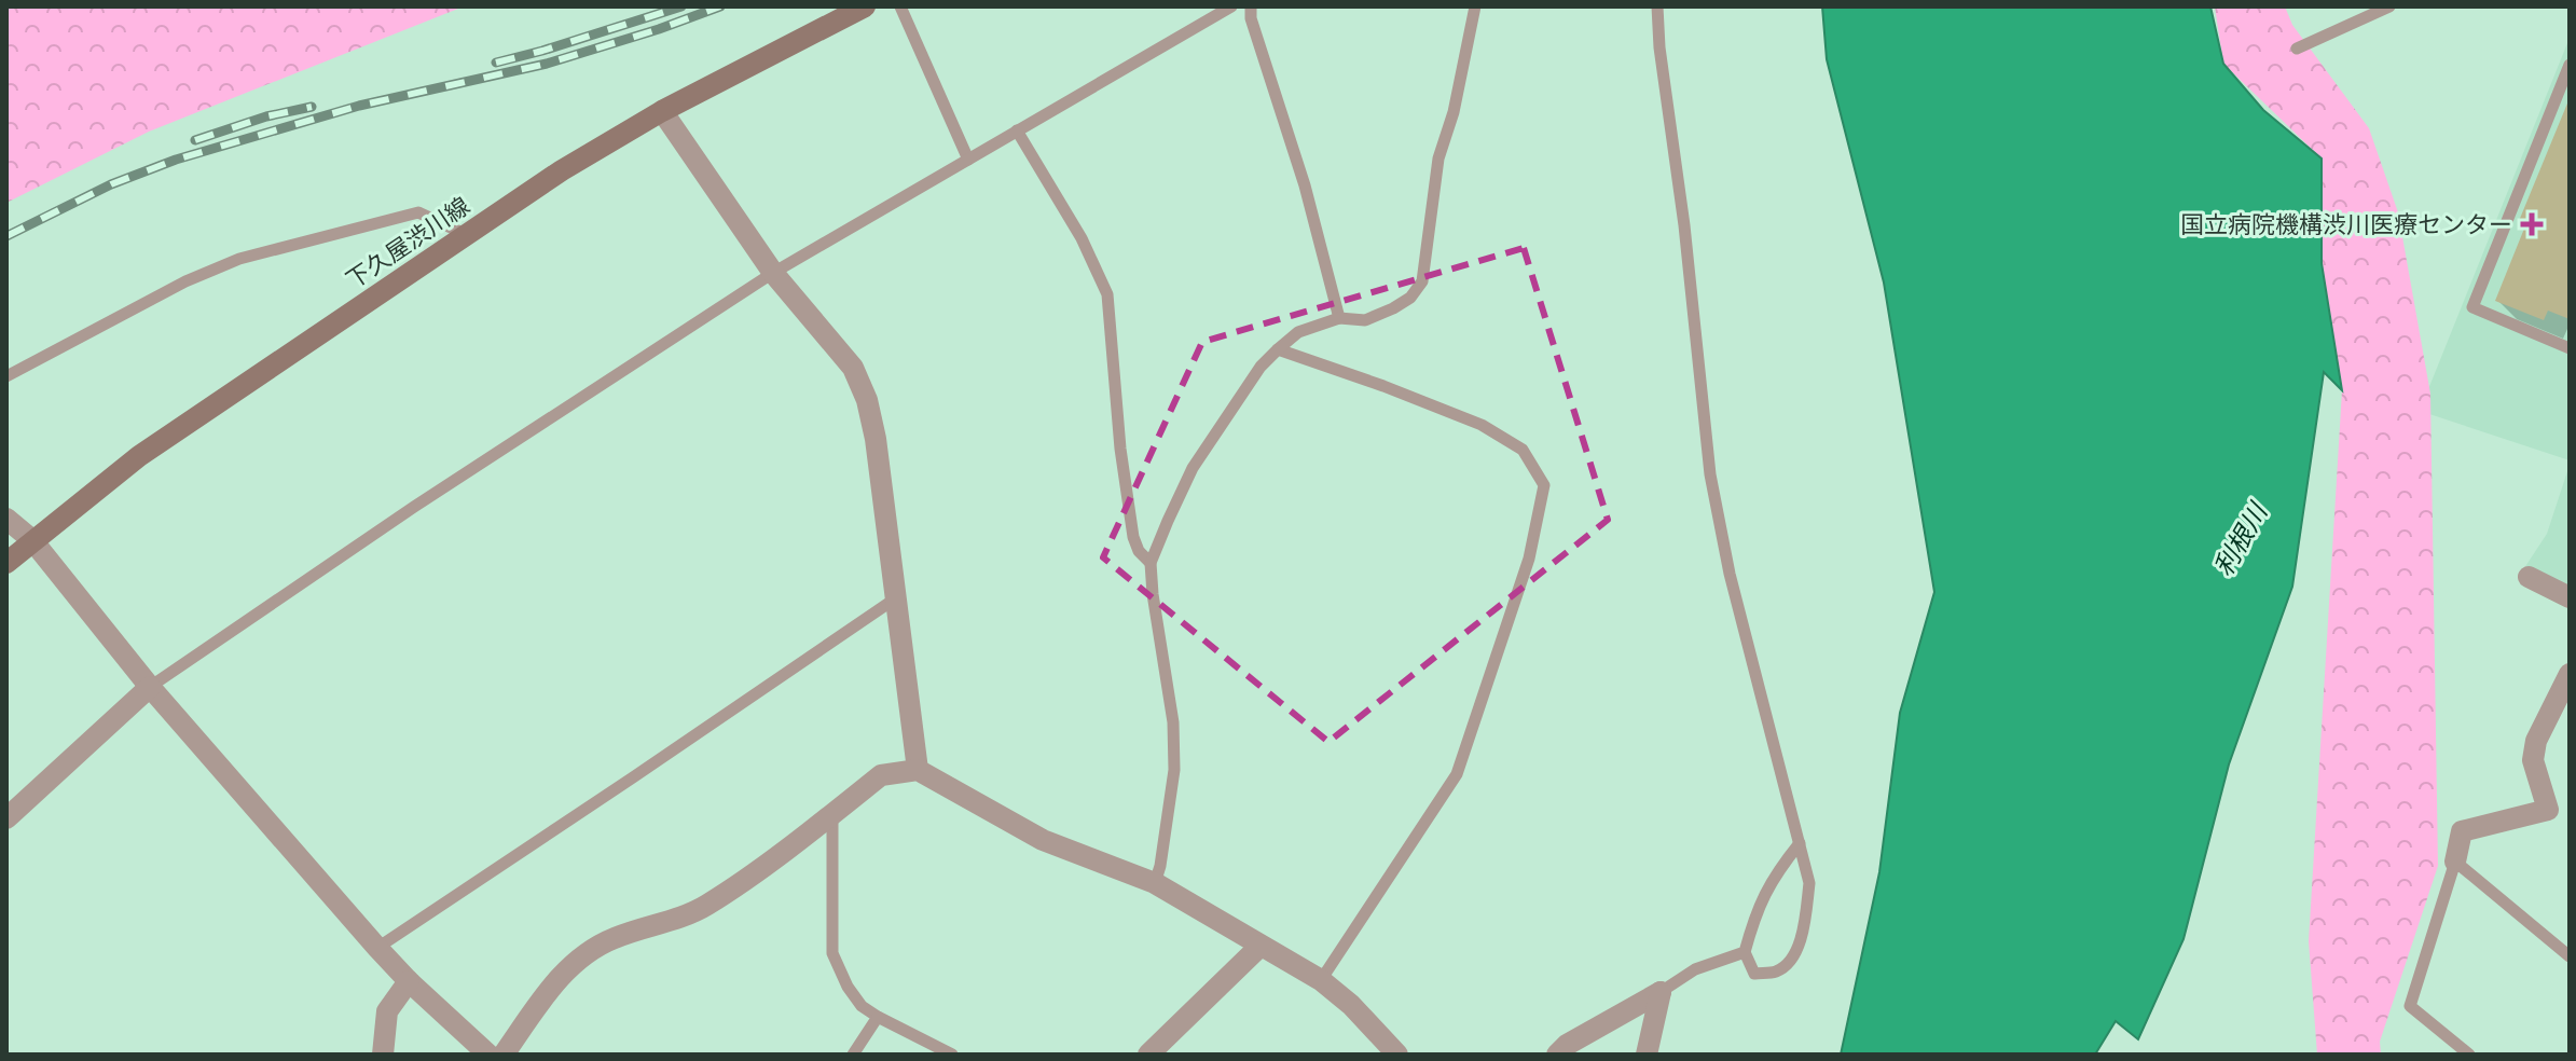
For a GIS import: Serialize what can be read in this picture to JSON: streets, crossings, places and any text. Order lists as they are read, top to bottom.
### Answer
{
  "streets": {
    "main road": ["下久屋渋川線"]
  },
  "water": ["利根川"],
  "places": {
    "health": ["国立病院機構渋川医療センター"]
  }
}
